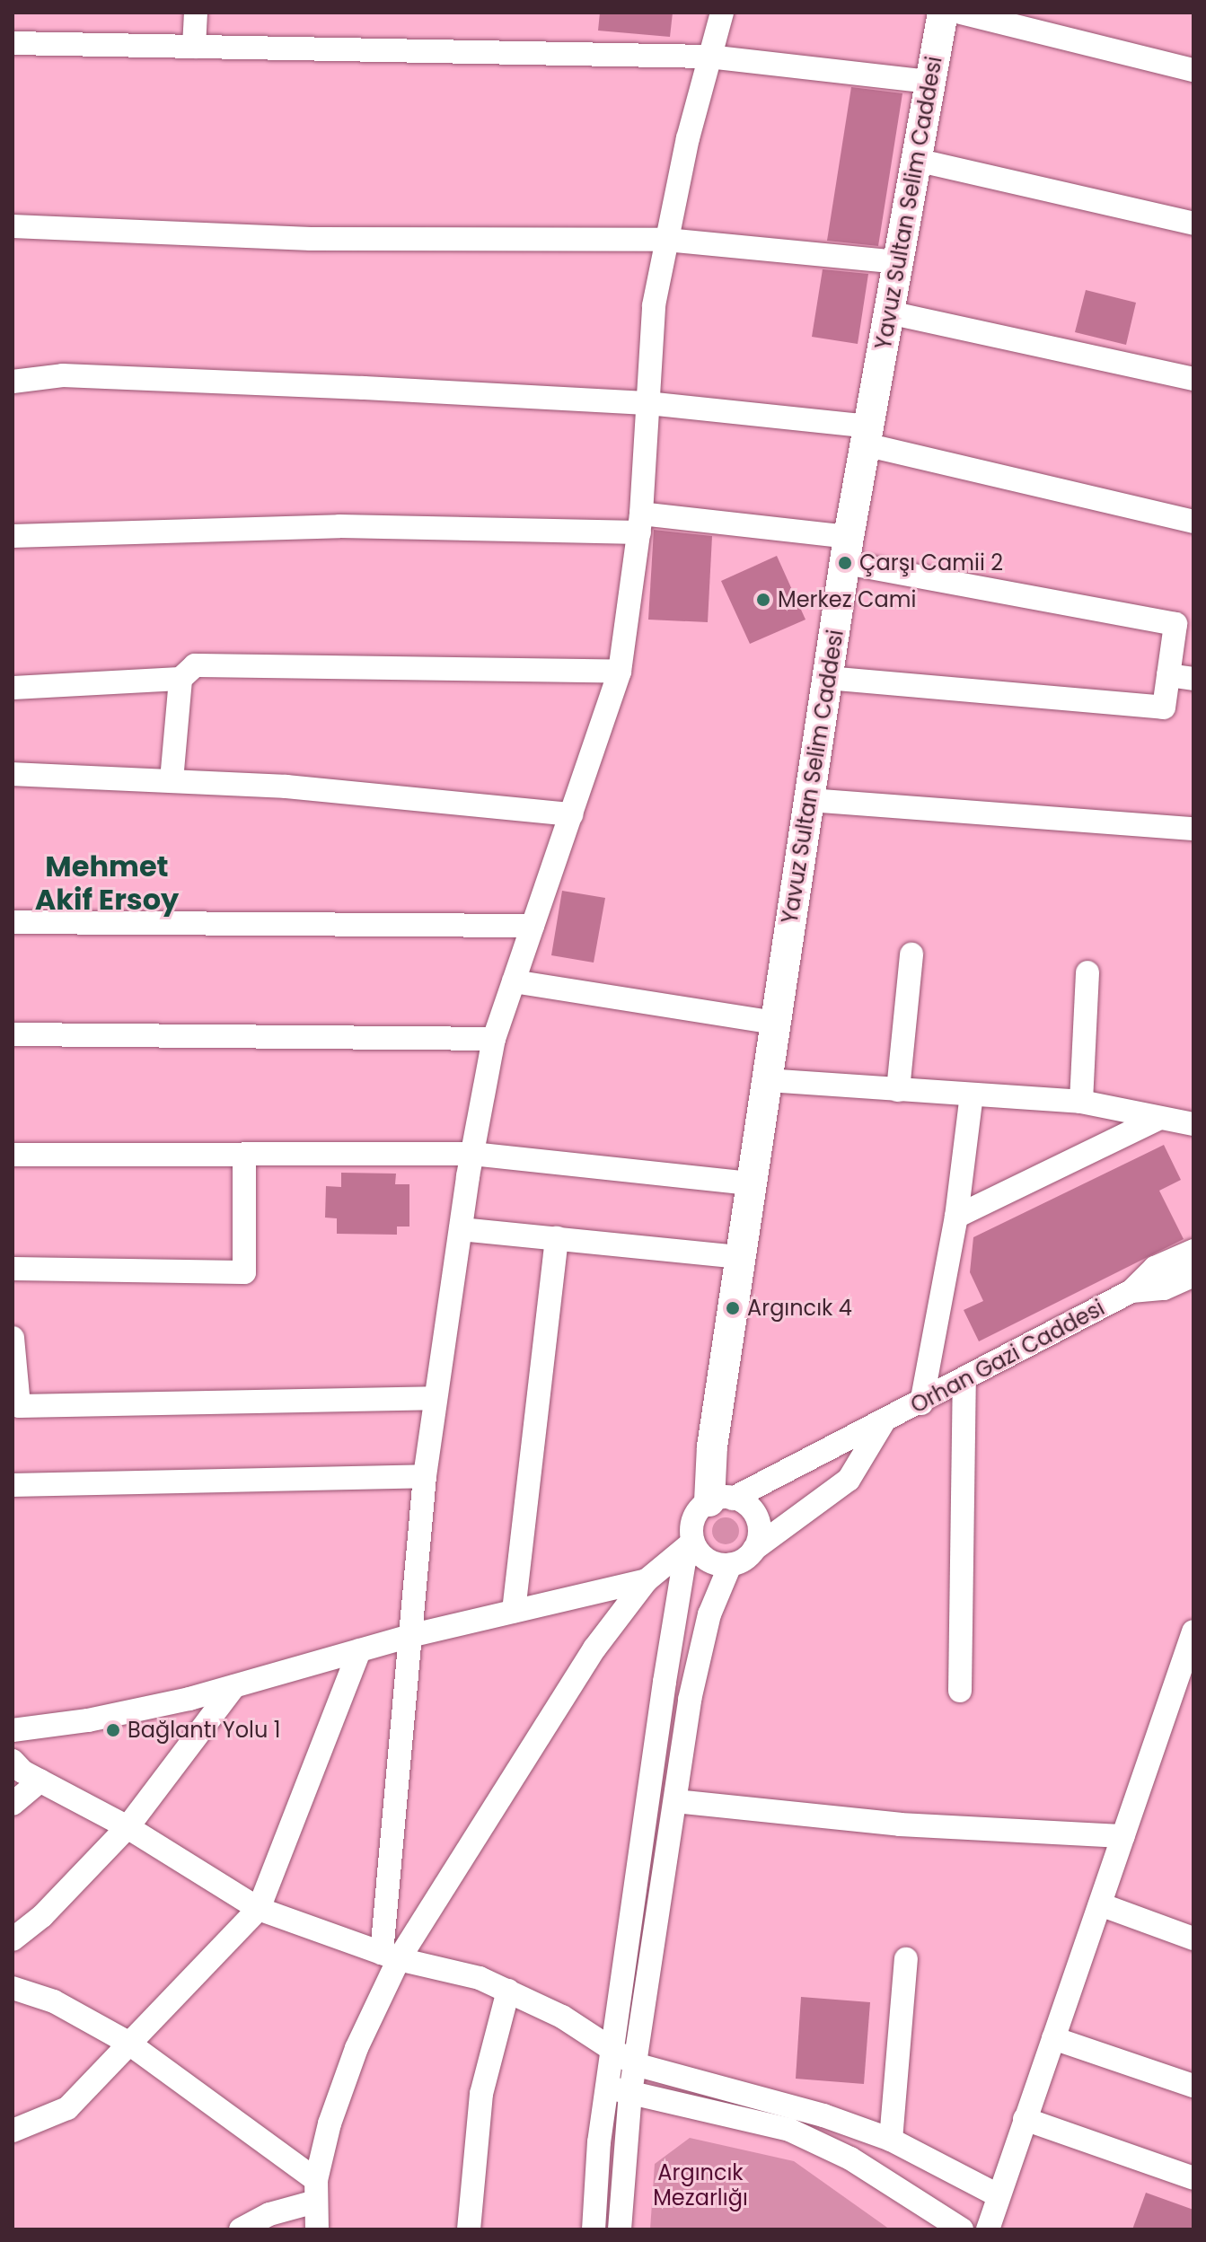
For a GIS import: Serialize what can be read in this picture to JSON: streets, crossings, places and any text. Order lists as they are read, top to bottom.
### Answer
{
  "streets": {
    "main road": ["Yavuz Sultan Selim Caddesi"],
    "street": ["Orhan Gazi Caddesi"]
  },
  "crossings": [
    ["Yavuz Sultan Selim Caddesi", "Orhan Gazi Caddesi"]
  ],
  "districts": ["Mehmet Akif Ersoy"],
  "parks": ["Argıncık Mezarlığı"],
  "places": [
    "Çarşı Camii 2",
    "Merkez Cami",
    "Argıncık 4",
    "Bağlantı Yolu 1"
  ]
}
